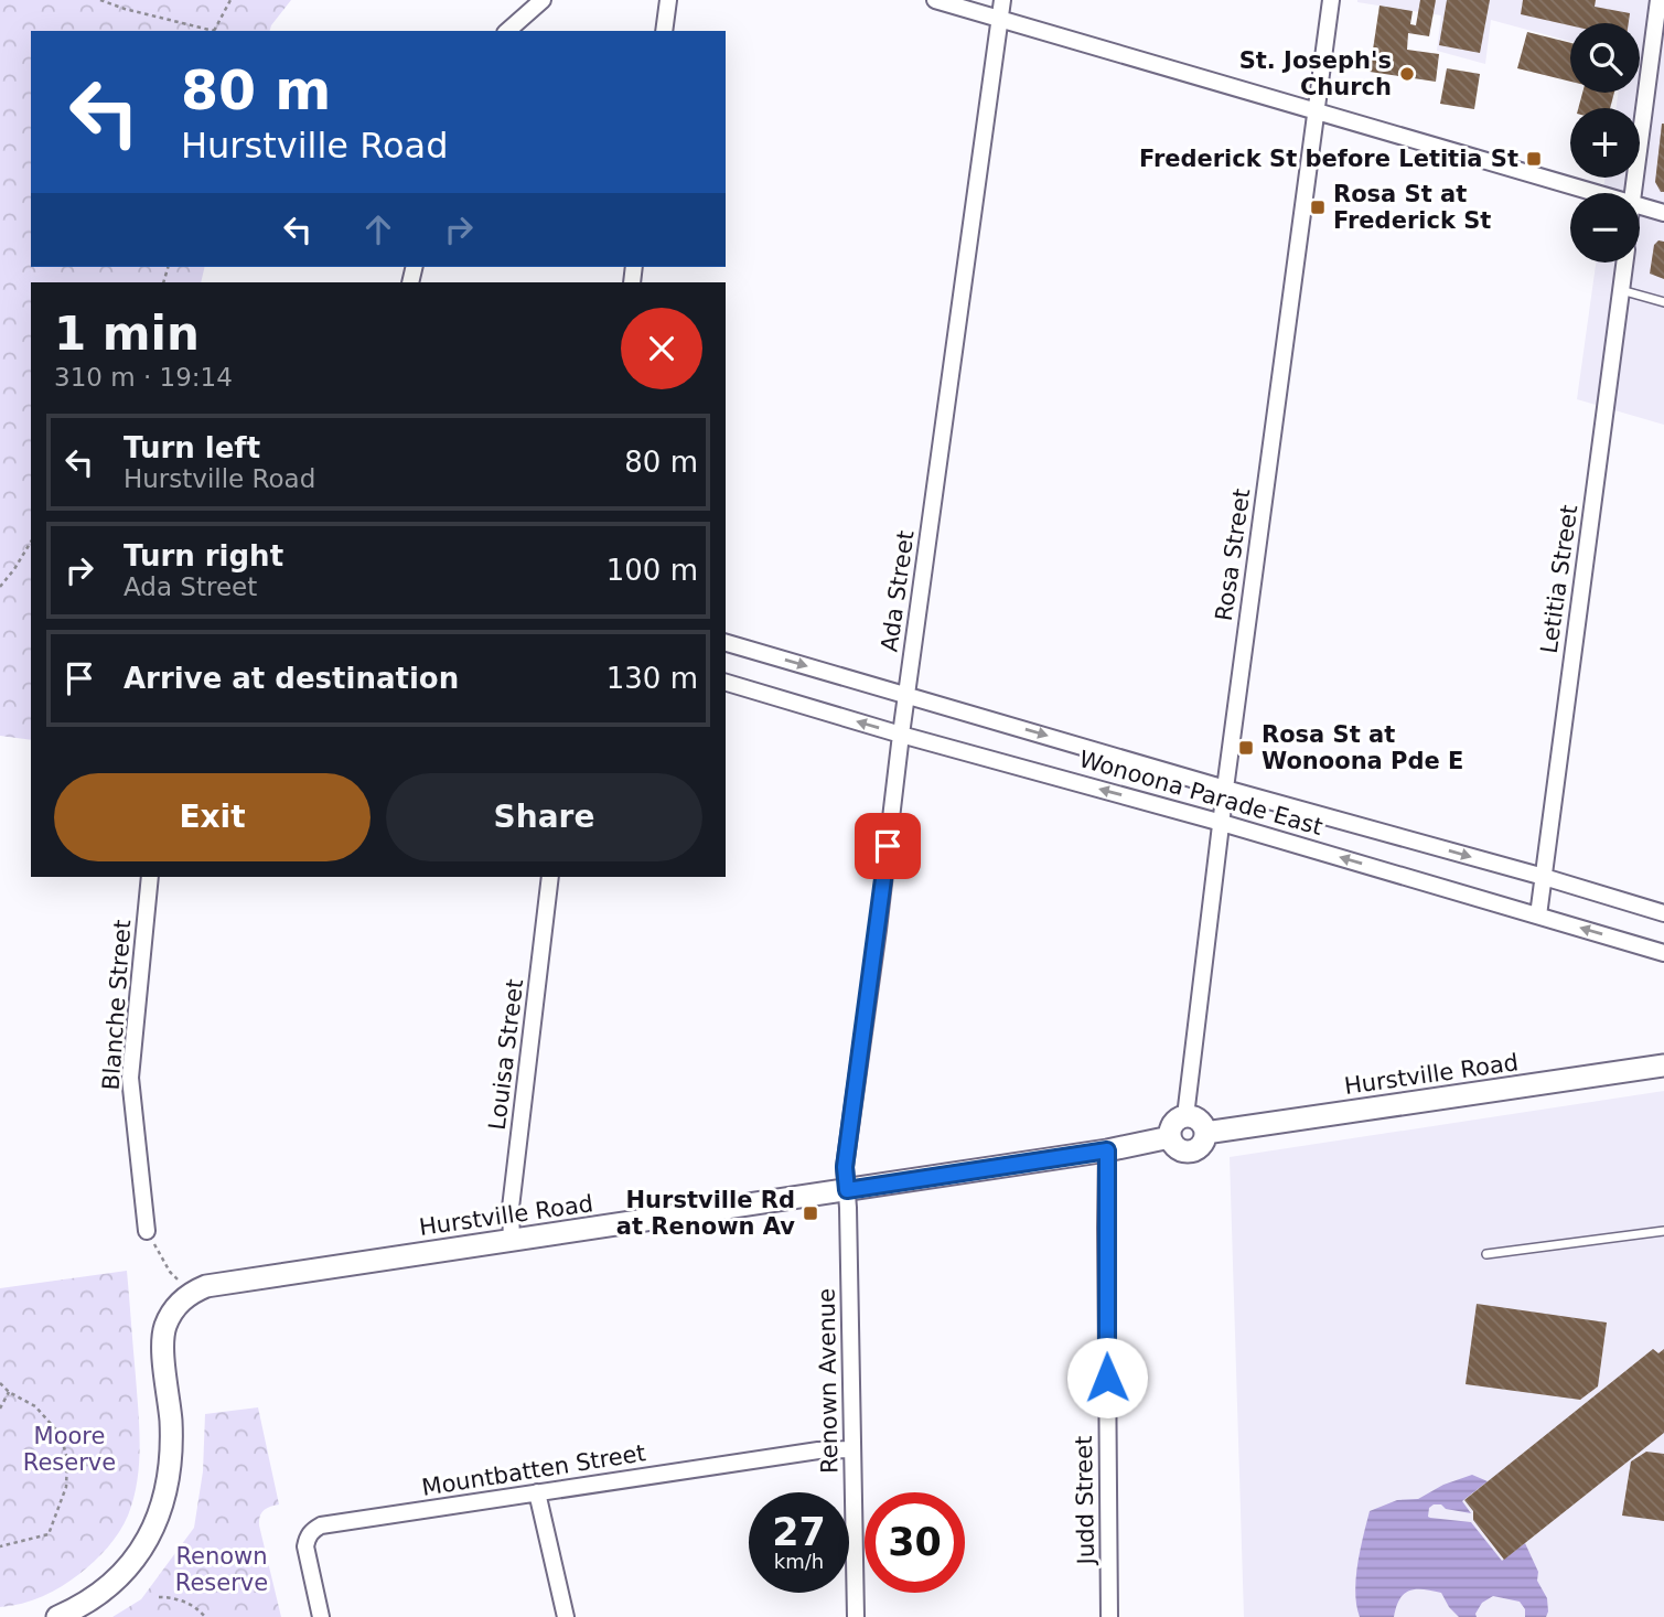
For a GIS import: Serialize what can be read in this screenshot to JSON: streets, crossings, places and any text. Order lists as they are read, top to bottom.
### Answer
{
  "streets": {
    "main road": ["Hurstville Road"],
    "street": [
      "Rosa Street",
      "Letitia Street",
      "Ada Street",
      "Wonoona Parade East",
      "Blanche Street",
      "Louisa Street",
      "Renown Avenue",
      "Mountbatten Street",
      "Judd Street"
    ]
  },
  "crossings": [
    ["Rosa Street", "Wonoona Parade East"],
    ["Rosa Street", "Hurstville Road"],
    ["Letitia Street", "Wonoona Parade East"],
    ["Ada Street", "Wonoona Parade East"],
    ["Ada Street", "Hurstville Road"],
    ["Ada Street", "Renown Avenue"],
    ["Louisa Street", "Hurstville Road"],
    ["Hurstville Road", "Renown Avenue"],
    ["Hurstville Road", "Judd Street"],
    ["Renown Avenue", "Mountbatten Street"]
  ],
  "parks": ["Moore Reserve", "Renown Reserve"],
  "places": {
    "other": ["St. Joseph's Church"],
    "transit": [
      "Frederick St before Letitia St",
      "Rosa St at Frederick St",
      "Rosa St at Wonoona Pde E",
      "Hurstville Rd at Renown Av"
    ]
  },
  "page": {
    "map_buttons": ["+", "−"],
    "turn": ["80 m", "Hurstville Road"],
    "heading": ["1 min", "310 m · 19:14"],
    "list": [
      {
        "name": "Turn left",
        "note": "Hurstville Road",
        "value": "80 m"
      },
      {
        "name": "Turn right",
        "note": "Ada Street",
        "value": "100 m"
      },
      {
        "name": "Arrive at destination",
        "value": "130 m"
      }
    ],
    "buttons": ["Exit", "Share"],
    "speed": "27 km/h",
    "limit": "30"
  }
}
